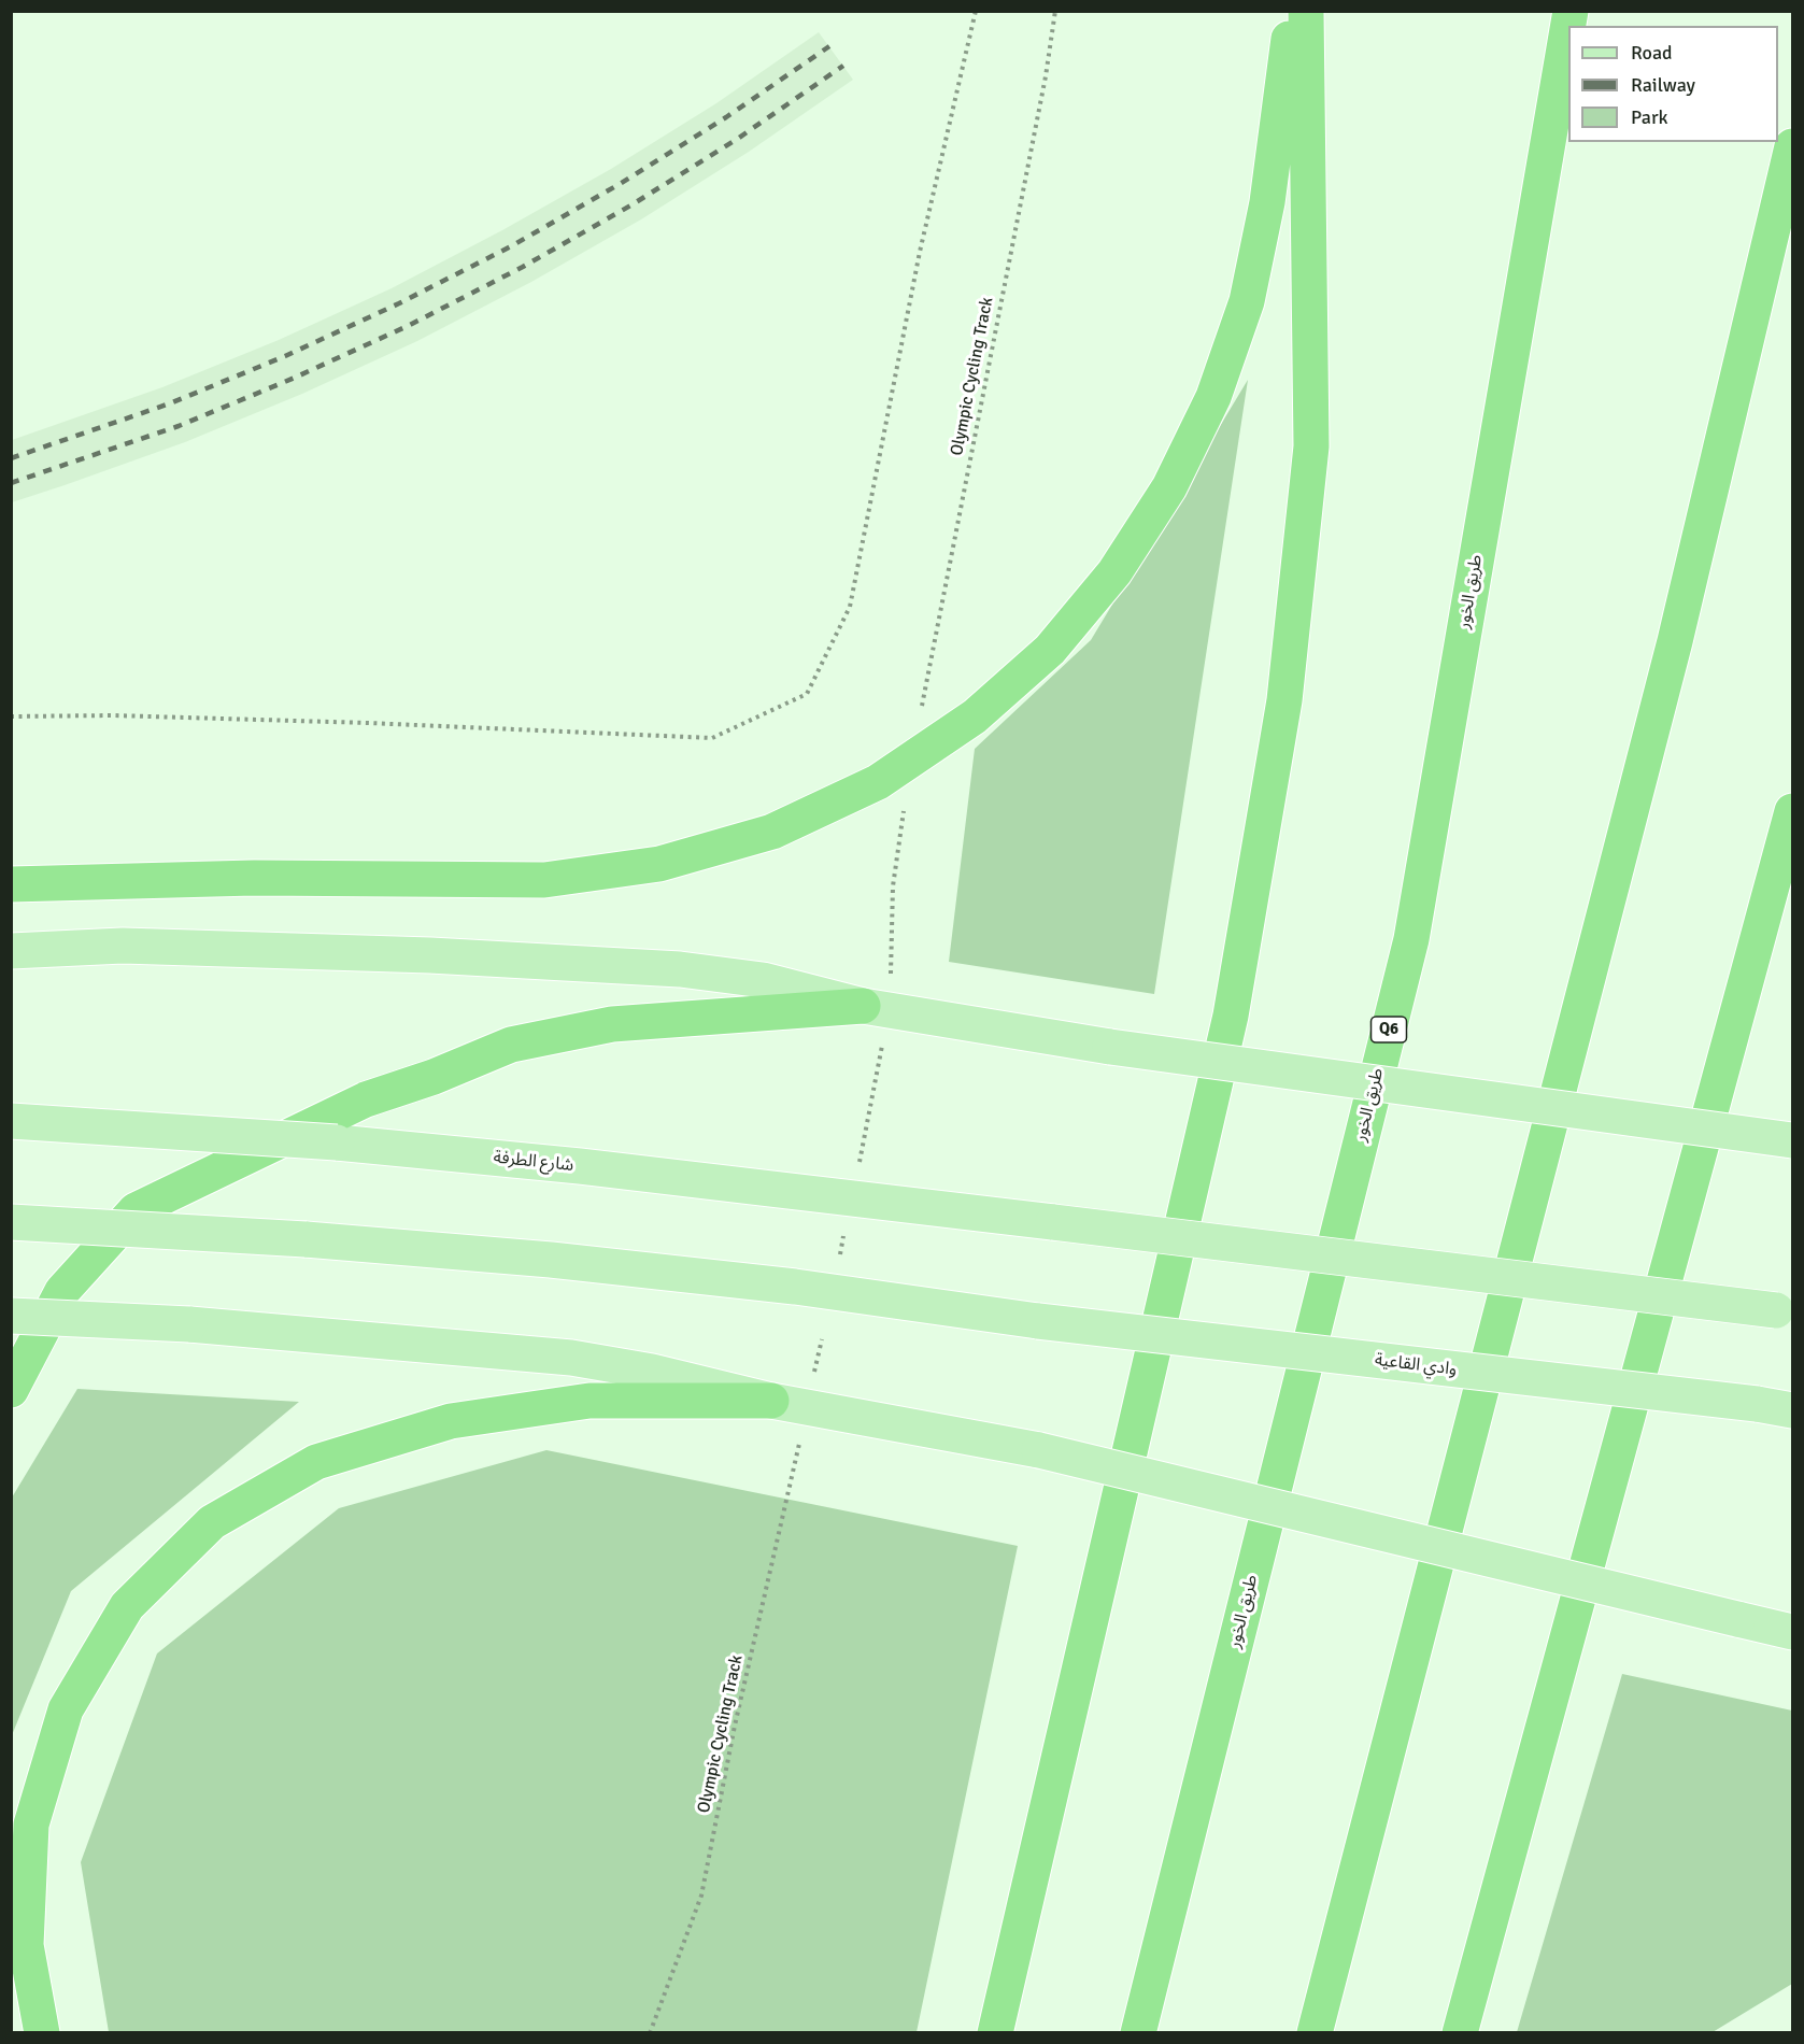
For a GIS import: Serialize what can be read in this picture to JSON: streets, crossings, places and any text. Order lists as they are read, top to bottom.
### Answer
{
  "streets": {
    "highway": ["طريق الخور", "Q6"],
    "main road": ["شارع الطرفة", "وادي القاعية"],
    "path": ["Olympic Cycling Track"]
  },
  "legend": ["Road", "Railway", "Park"]
}
